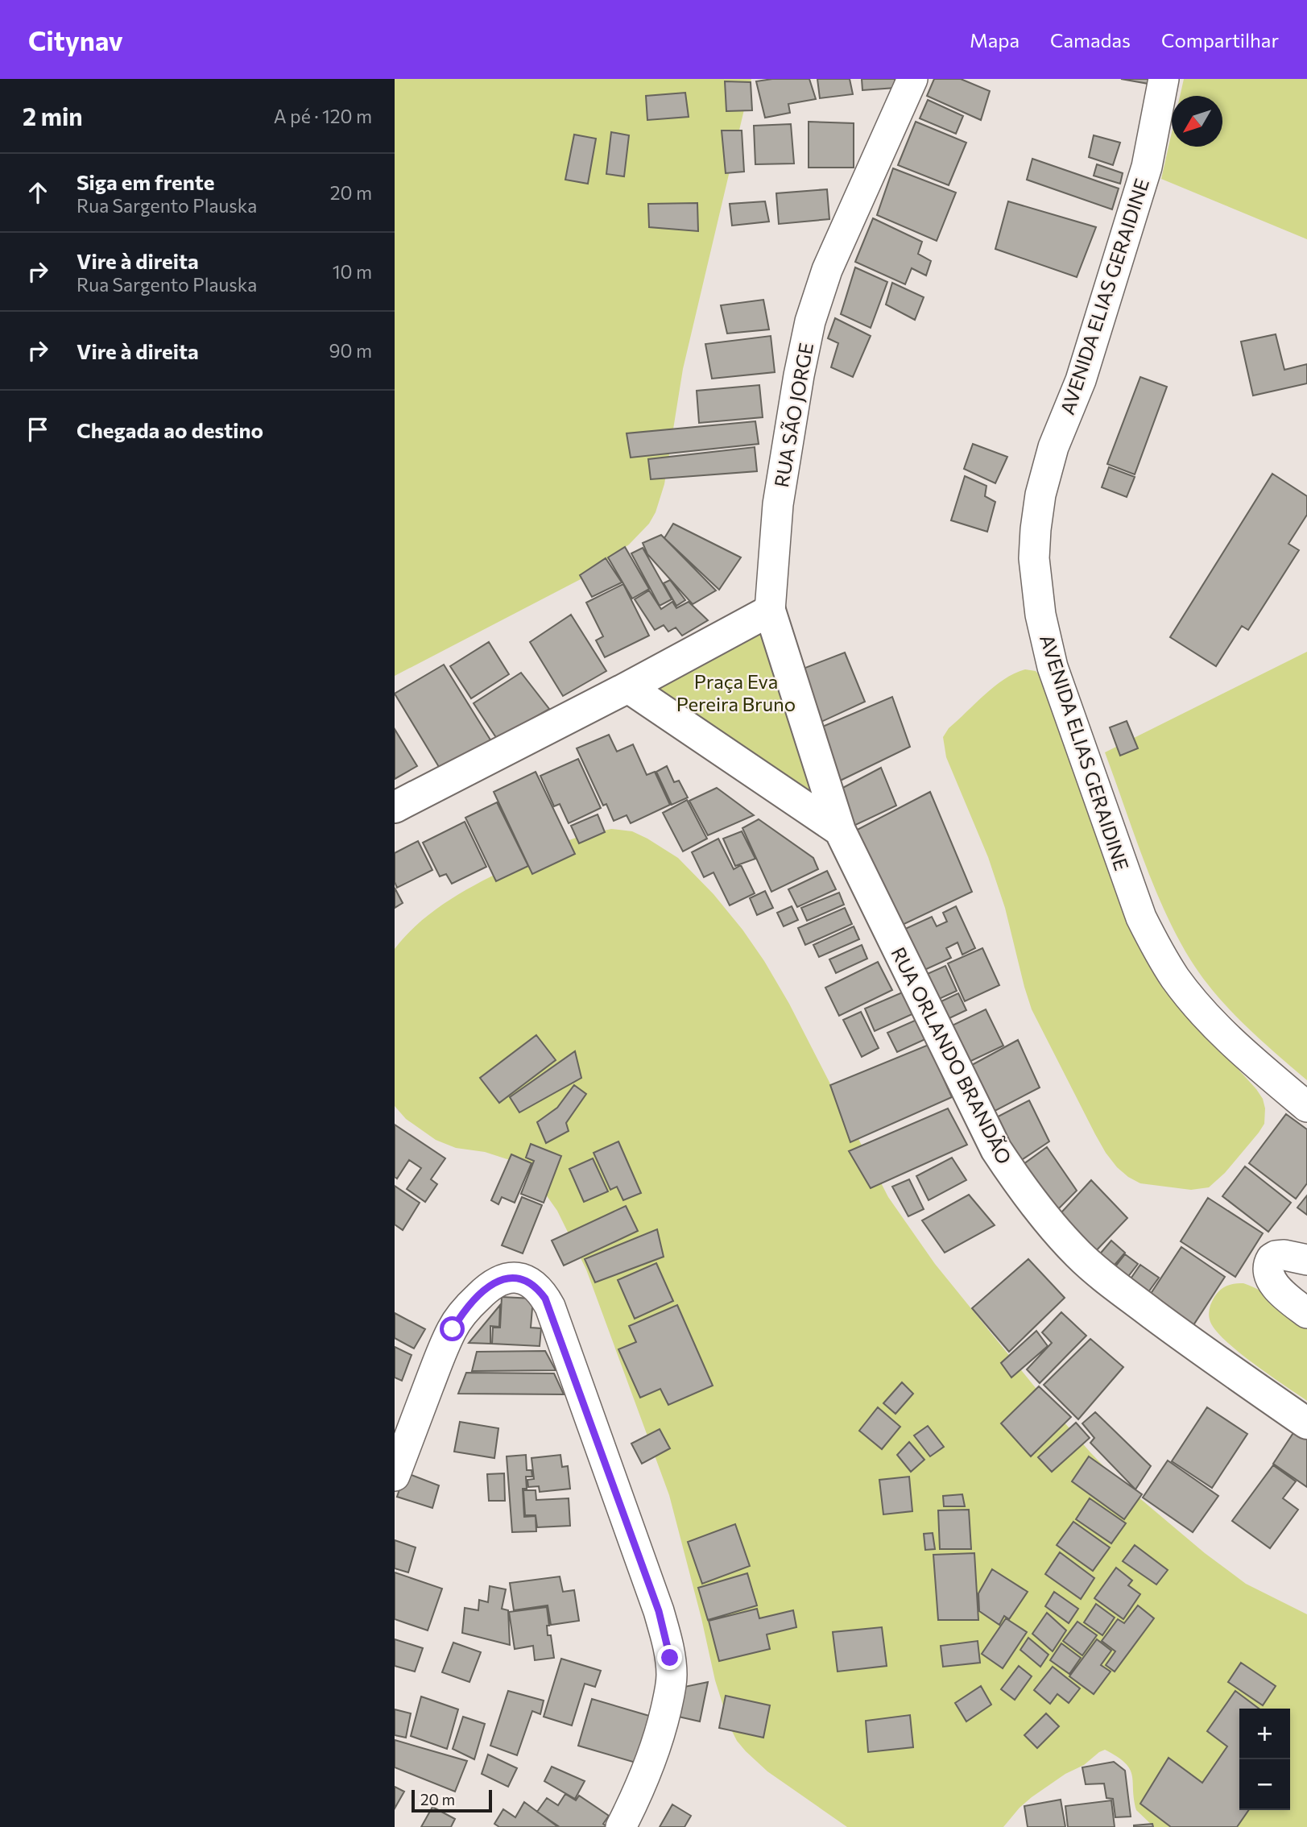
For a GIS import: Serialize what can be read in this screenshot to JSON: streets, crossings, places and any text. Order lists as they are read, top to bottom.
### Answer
{
  "streets": {
    "street": ["AVENIDA ELIAS GERAIDINE", "RUA SÃO JORGE", "RUA ORLANDO BRANDÃO"]
  },
  "crossings": [
    ["RUA SÃO JORGE", "RUA ORLANDO BRANDÃO"]
  ],
  "parks": ["Praça Eva Pereira Bruno"],
  "scale_bar": "20 m",
  "north": "bottom left",
  "page": {
    "header": "Citynav",
    "nav": ["Mapa", "Camadas", "Compartilhar"],
    "heading": ["2 min", "A pé · 120 m"],
    "list": [
      ["Siga em frente", "Rua Sargento Plauska", "20 m"],
      ["Vire à direita", "Rua Sargento Plauska", "10 m"],
      ["Vire à direita", "90 m"],
      "Chegada ao destino"
    ],
    "map_buttons": ["+", "−"],
    "scale": "20 m"
  }
}
